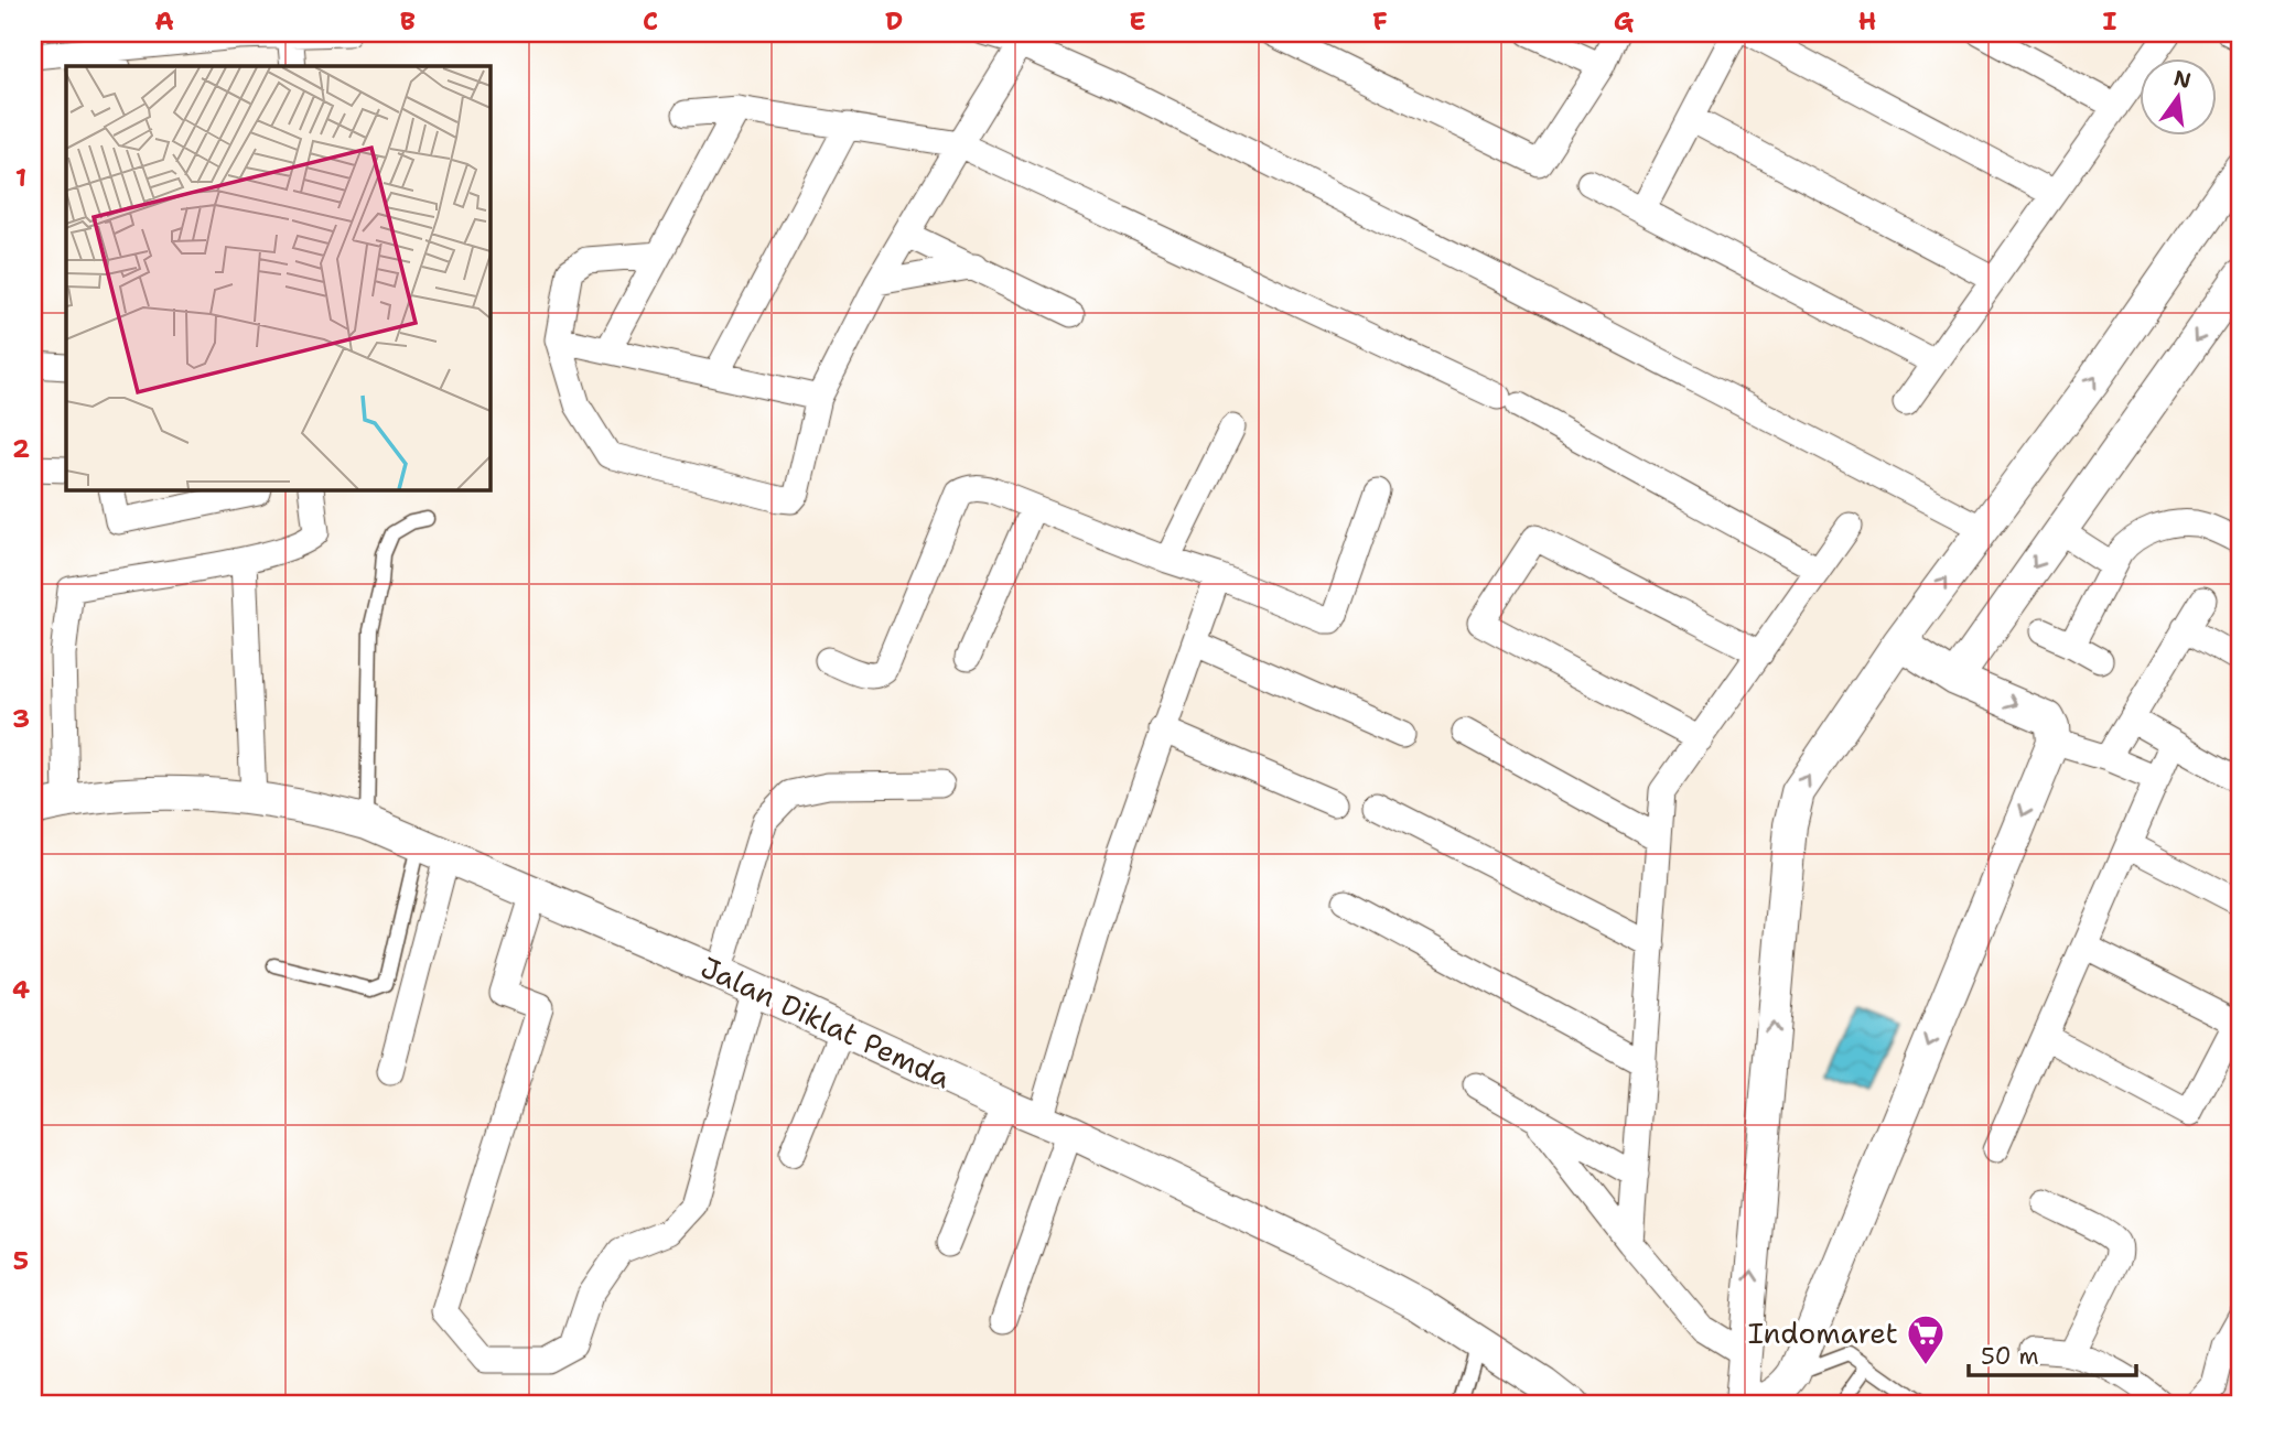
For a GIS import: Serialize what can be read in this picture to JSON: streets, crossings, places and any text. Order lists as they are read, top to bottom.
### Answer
{
  "streets": {
    "street": ["Jalan Diklat Pemda"]
  },
  "places": {
    "supermarket": ["Indomaret"]
  },
  "scale_bar": "50 m",
  "north": "top",
  "grid": {
    "columns": [
      "A",
      "B",
      "C",
      "D",
      "E",
      "F",
      "G",
      "H",
      "I"
    ],
    "rows": [
      "1",
      "2",
      "3",
      "4",
      "5"
    ]
  }
}
